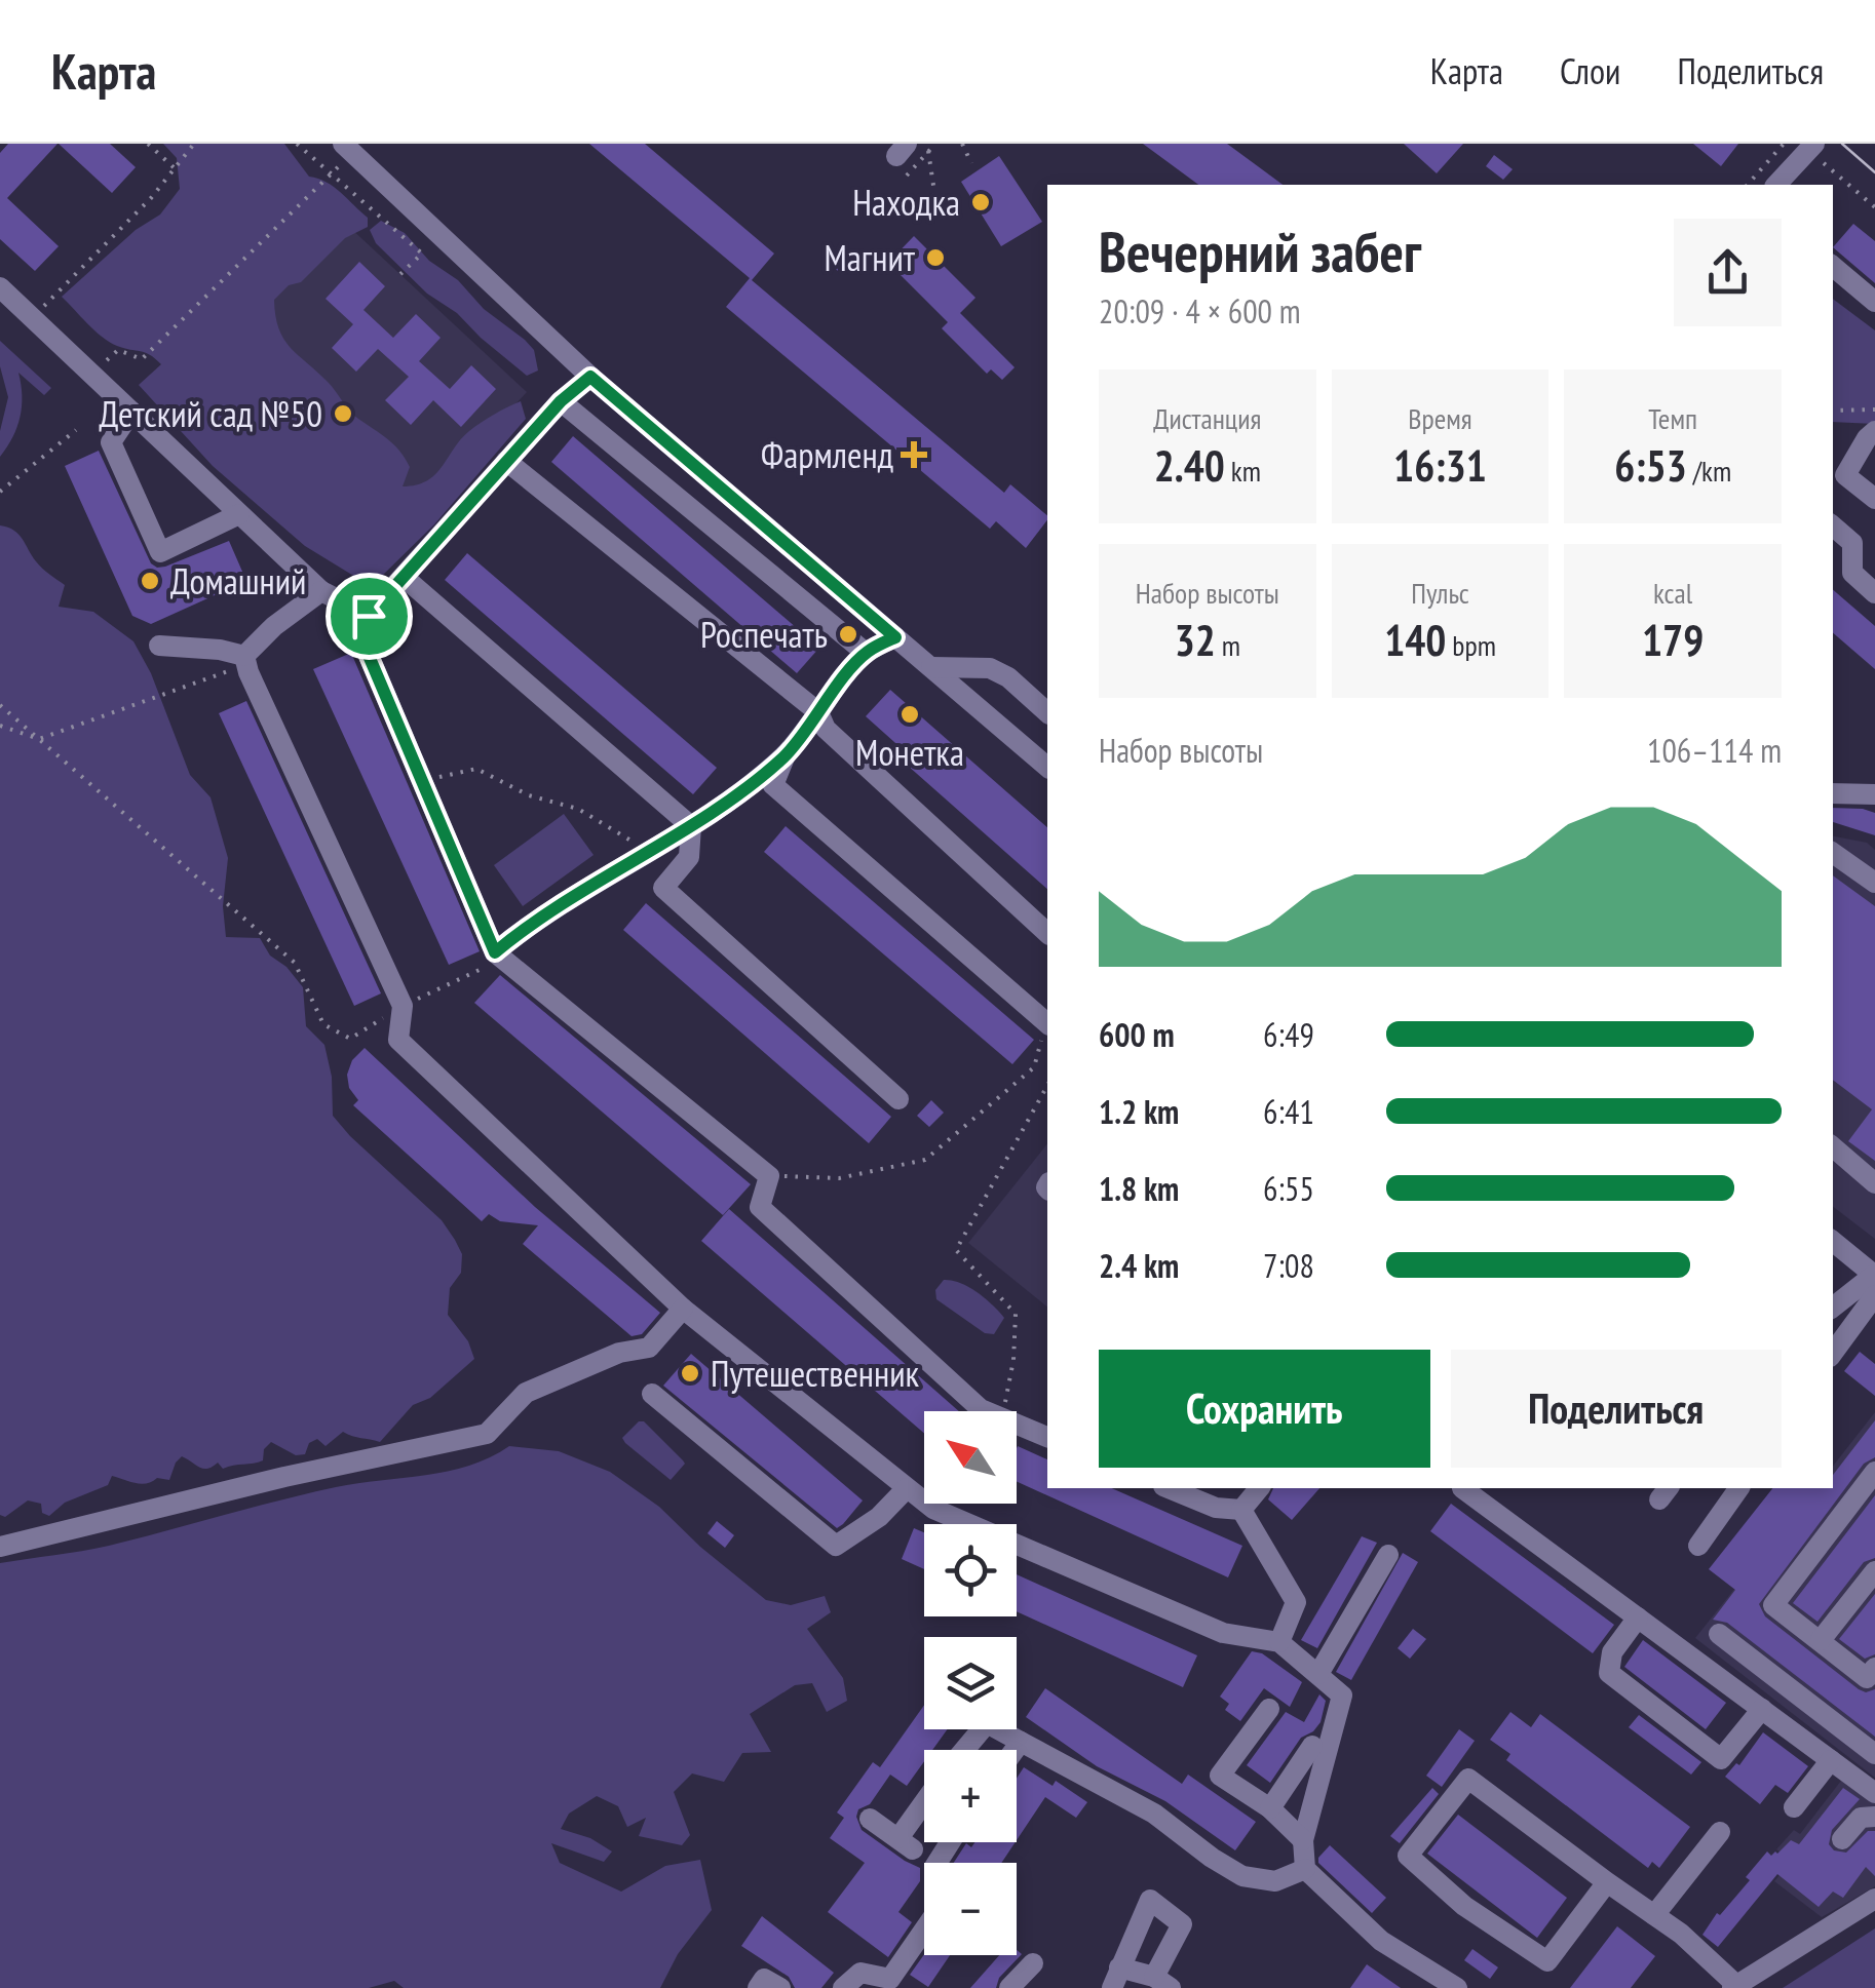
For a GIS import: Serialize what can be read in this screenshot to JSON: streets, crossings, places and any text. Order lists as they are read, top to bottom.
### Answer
{
  "places": {
    "other": [
      "Находка",
      "Магнит",
      "Детский сад №50",
      "Домашний",
      "Роспечать",
      "Монетка",
      "Путешественник"
    ],
    "health": ["Фармленд"]
  },
  "north": "top left",
  "page": {
    "header": "Карта",
    "nav": ["Карта", "Слои", "Поделиться"],
    "heading": ["Вечерний забег", "20:09 · 4 × 600 m"],
    "stats": [
      ["Дистанция", "2.40 km"],
      ["Время", "16:31"],
      ["Темп", "6:53 /km"],
      ["Набор высоты", "32 m"],
      ["Пульс", "140 bpm"],
      ["kcal", "179"]
    ],
    "chart": ["Набор высоты", "106–114 m"],
    "list": [
      {
        "name": "600 m",
        "note": "6:49"
      },
      {
        "name": "1.2 km",
        "note": "6:41"
      },
      {
        "name": "1.8 km",
        "note": "6:55"
      },
      {
        "name": "2.4 km",
        "note": "7:08"
      }
    ],
    "buttons": ["Сохранить", "Поделиться"],
    "map_buttons": ["+", "−"]
  }
}
